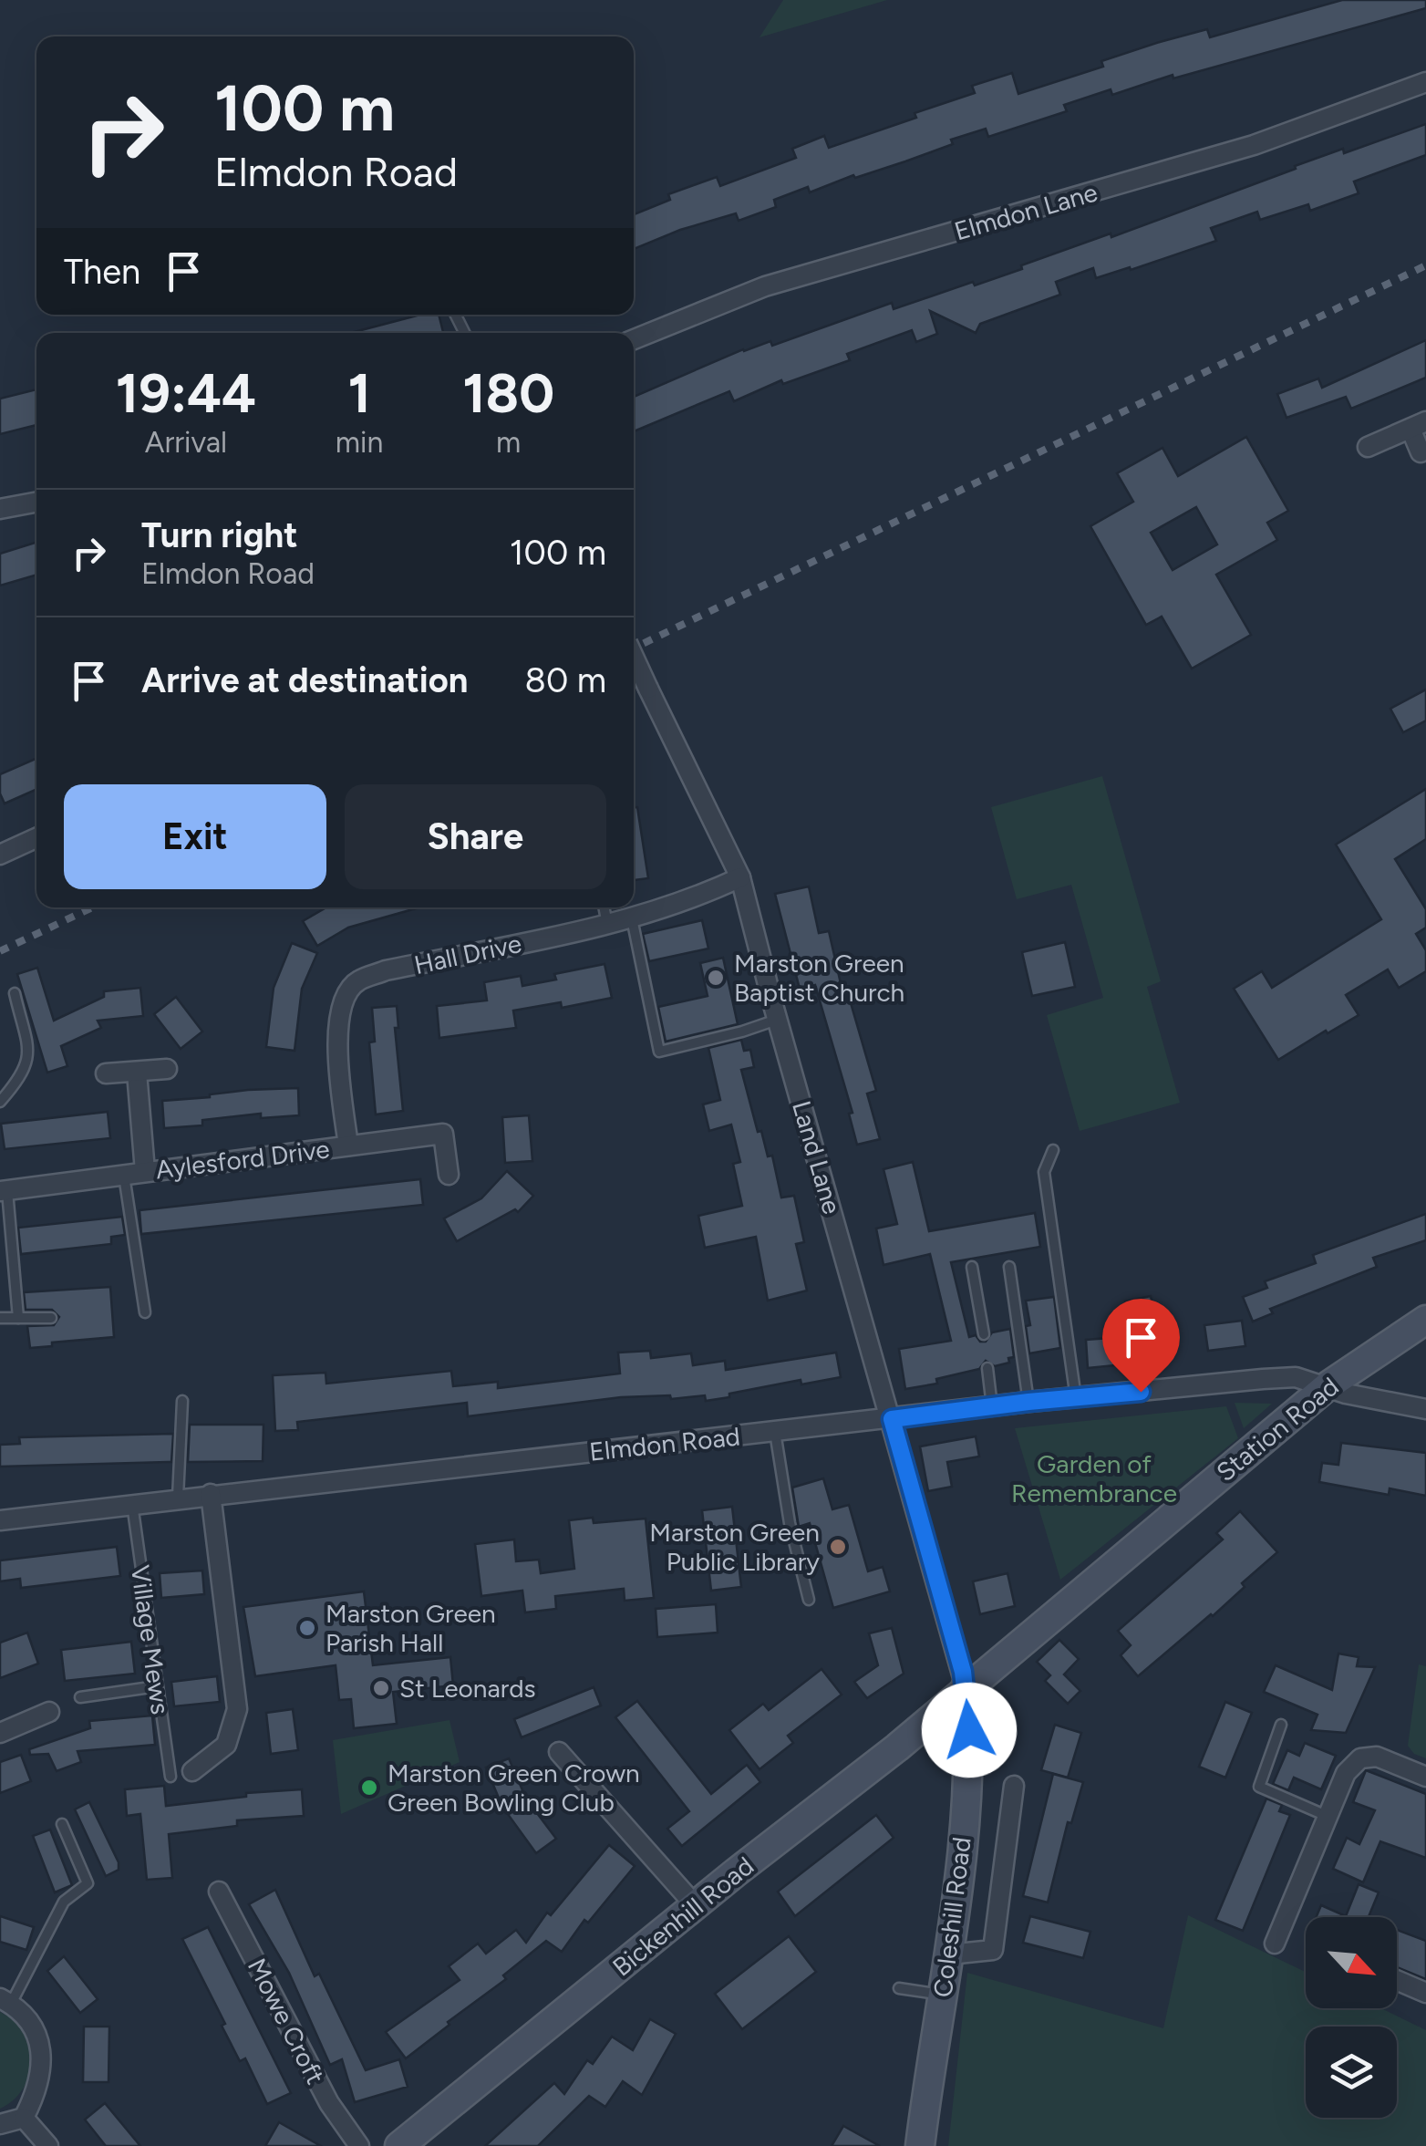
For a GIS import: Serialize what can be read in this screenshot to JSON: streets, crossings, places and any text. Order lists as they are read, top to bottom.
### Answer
{
  "streets": {
    "street": [
      "Elmdon Lane",
      "Hall Drive",
      "Land Lane",
      "Aylesford Drive",
      "Station Road",
      "Elmdon Road",
      "Bickenhill Road",
      "Coleshill Road",
      "Mowe Croft"
    ],
    "lane": ["Village Mews"]
  },
  "crossings": [
    ["Hall Drive", "Land Lane"],
    ["Hall Drive", "Aylesford Drive"],
    ["Land Lane", "Station Road"],
    ["Land Lane", "Elmdon Road"],
    ["Land Lane", "Bickenhill Road"],
    ["Land Lane", "Coleshill Road"],
    ["Station Road", "Elmdon Road"],
    ["Station Road", "Bickenhill Road"],
    ["Station Road", "Coleshill Road"],
    ["Elmdon Road", "Village Mews"],
    ["Bickenhill Road", "Coleshill Road"]
  ],
  "parks": ["Garden of Remembrance"],
  "places": [
    "Marston Green Baptist Church",
    "Marston Green Public Library",
    "Marston Green Parish Hall",
    "St Leonards",
    "Marston Green Crown Green Bowling Club"
  ],
  "north": "bottom right",
  "page": {
    "turn": ["100 m", "Elmdon Road"],
    "then": "Then",
    "eta": [
      "19:44",
      "Arrival",
      "1",
      "min",
      "180",
      "m"
    ],
    "list": [
      {
        "name": "Turn right",
        "note": "Elmdon Road",
        "value": "100 m"
      },
      {
        "name": "Arrive at destination",
        "value": "80 m"
      }
    ],
    "buttons": ["Exit", "Share"]
  }
}
